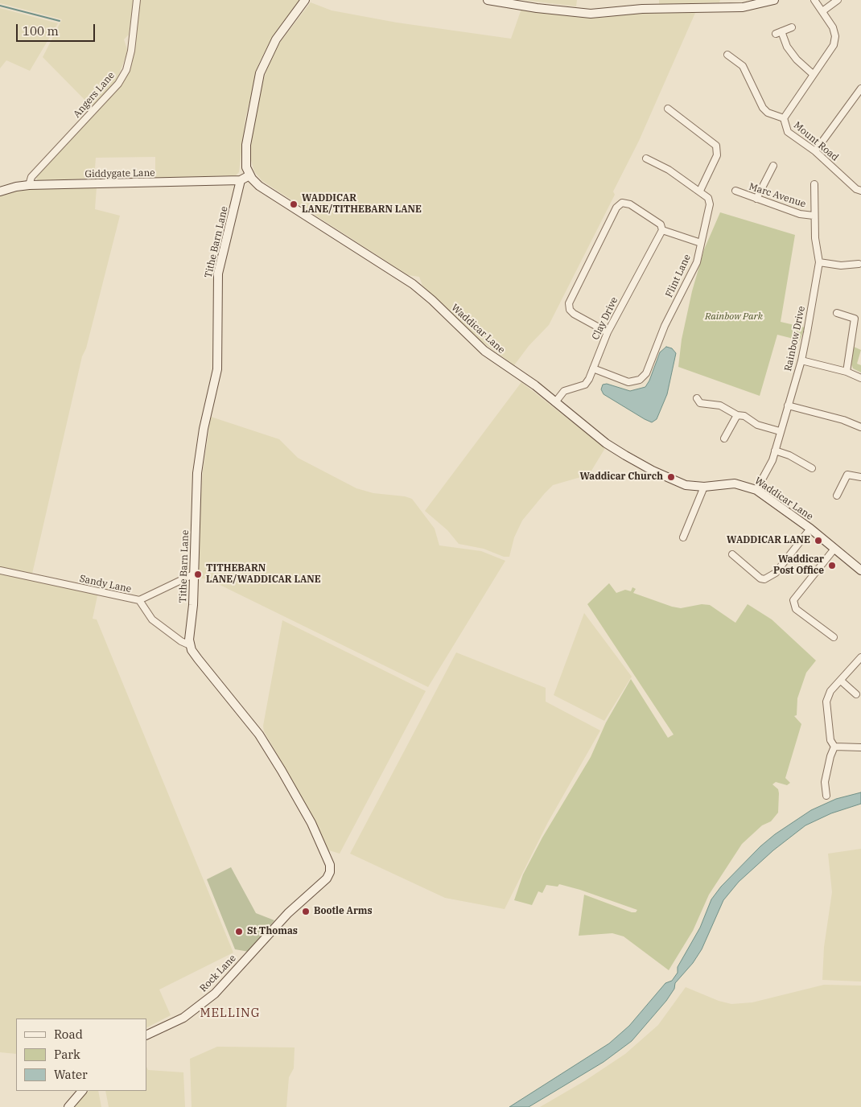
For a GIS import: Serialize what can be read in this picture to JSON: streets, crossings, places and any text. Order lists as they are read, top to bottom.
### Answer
{
  "streets": {
    "street": [
      "Angers Lane",
      "Mount Road",
      "Giddygate Lane",
      "Marc Avenue",
      "Tithe Barn Lane",
      "Flint Lane",
      "Clay Drive",
      "Waddicar Lane",
      "Rainbow Drive",
      "Sandy Lane",
      "Rock Lane"
    ]
  },
  "crossings": [
    ["Angers Lane", "Giddygate Lane"],
    ["Giddygate Lane", "Tithe Barn Lane"],
    ["Marc Avenue", "Rainbow Drive"],
    ["Tithe Barn Lane", "Sandy Lane"],
    ["Tithe Barn Lane", "Rock Lane"],
    ["Flint Lane", "Clay Drive"],
    ["Clay Drive", "Waddicar Lane"],
    ["Waddicar Lane", "Rainbow Drive"],
    ["Sandy Lane", "Rock Lane"]
  ],
  "districts": ["MELLING"],
  "parks": ["Rainbow Park"],
  "places": [
    "WADDICAR LANE/TITHEBARN LANE",
    "Waddicar Church",
    "WADDICAR LANE",
    "Waddicar Post Office",
    "TITHEBARN LANE/WADDICAR LANE",
    "Bootle Arms",
    "St Thomas"
  ],
  "legend": ["Road", "Park", "Water"],
  "scale_bar": "100 m"
}
